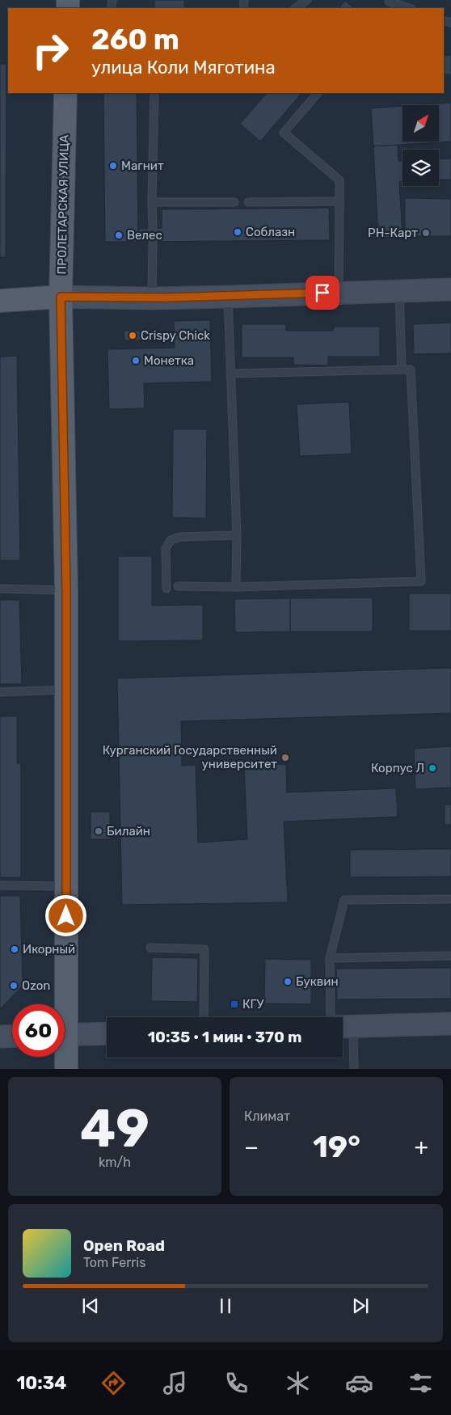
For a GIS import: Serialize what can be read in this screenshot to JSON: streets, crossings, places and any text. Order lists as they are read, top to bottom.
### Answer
{
  "streets": {
    "main road": ["ПРОЛЕТАРСКАЯ УЛИЦА"]
  },
  "places": {
    "other": [
      "Магнит",
      "Соблазн",
      "РН-Карт",
      "Велес",
      "Crispy Chick",
      "Монетка",
      "Курганский Государственный университет",
      "Корпус Л",
      "Билайн",
      "Икорный",
      "Буквин",
      "Ozon"
    ],
    "transit": ["КГУ"]
  },
  "north": "top right",
  "page": {
    "turn": ["260 m", "улица Коли Мяготина"],
    "limit": "60",
    "trip": "10:35 · 1 мин · 370 m",
    "tile": [
      ["49", "km/h"],
      "Климат"
    ],
    "heat": ["−", "19°", "+"],
    "song": ["Open Road", "Tom Ferris"],
    "tabs": "10:34"
  }
}
